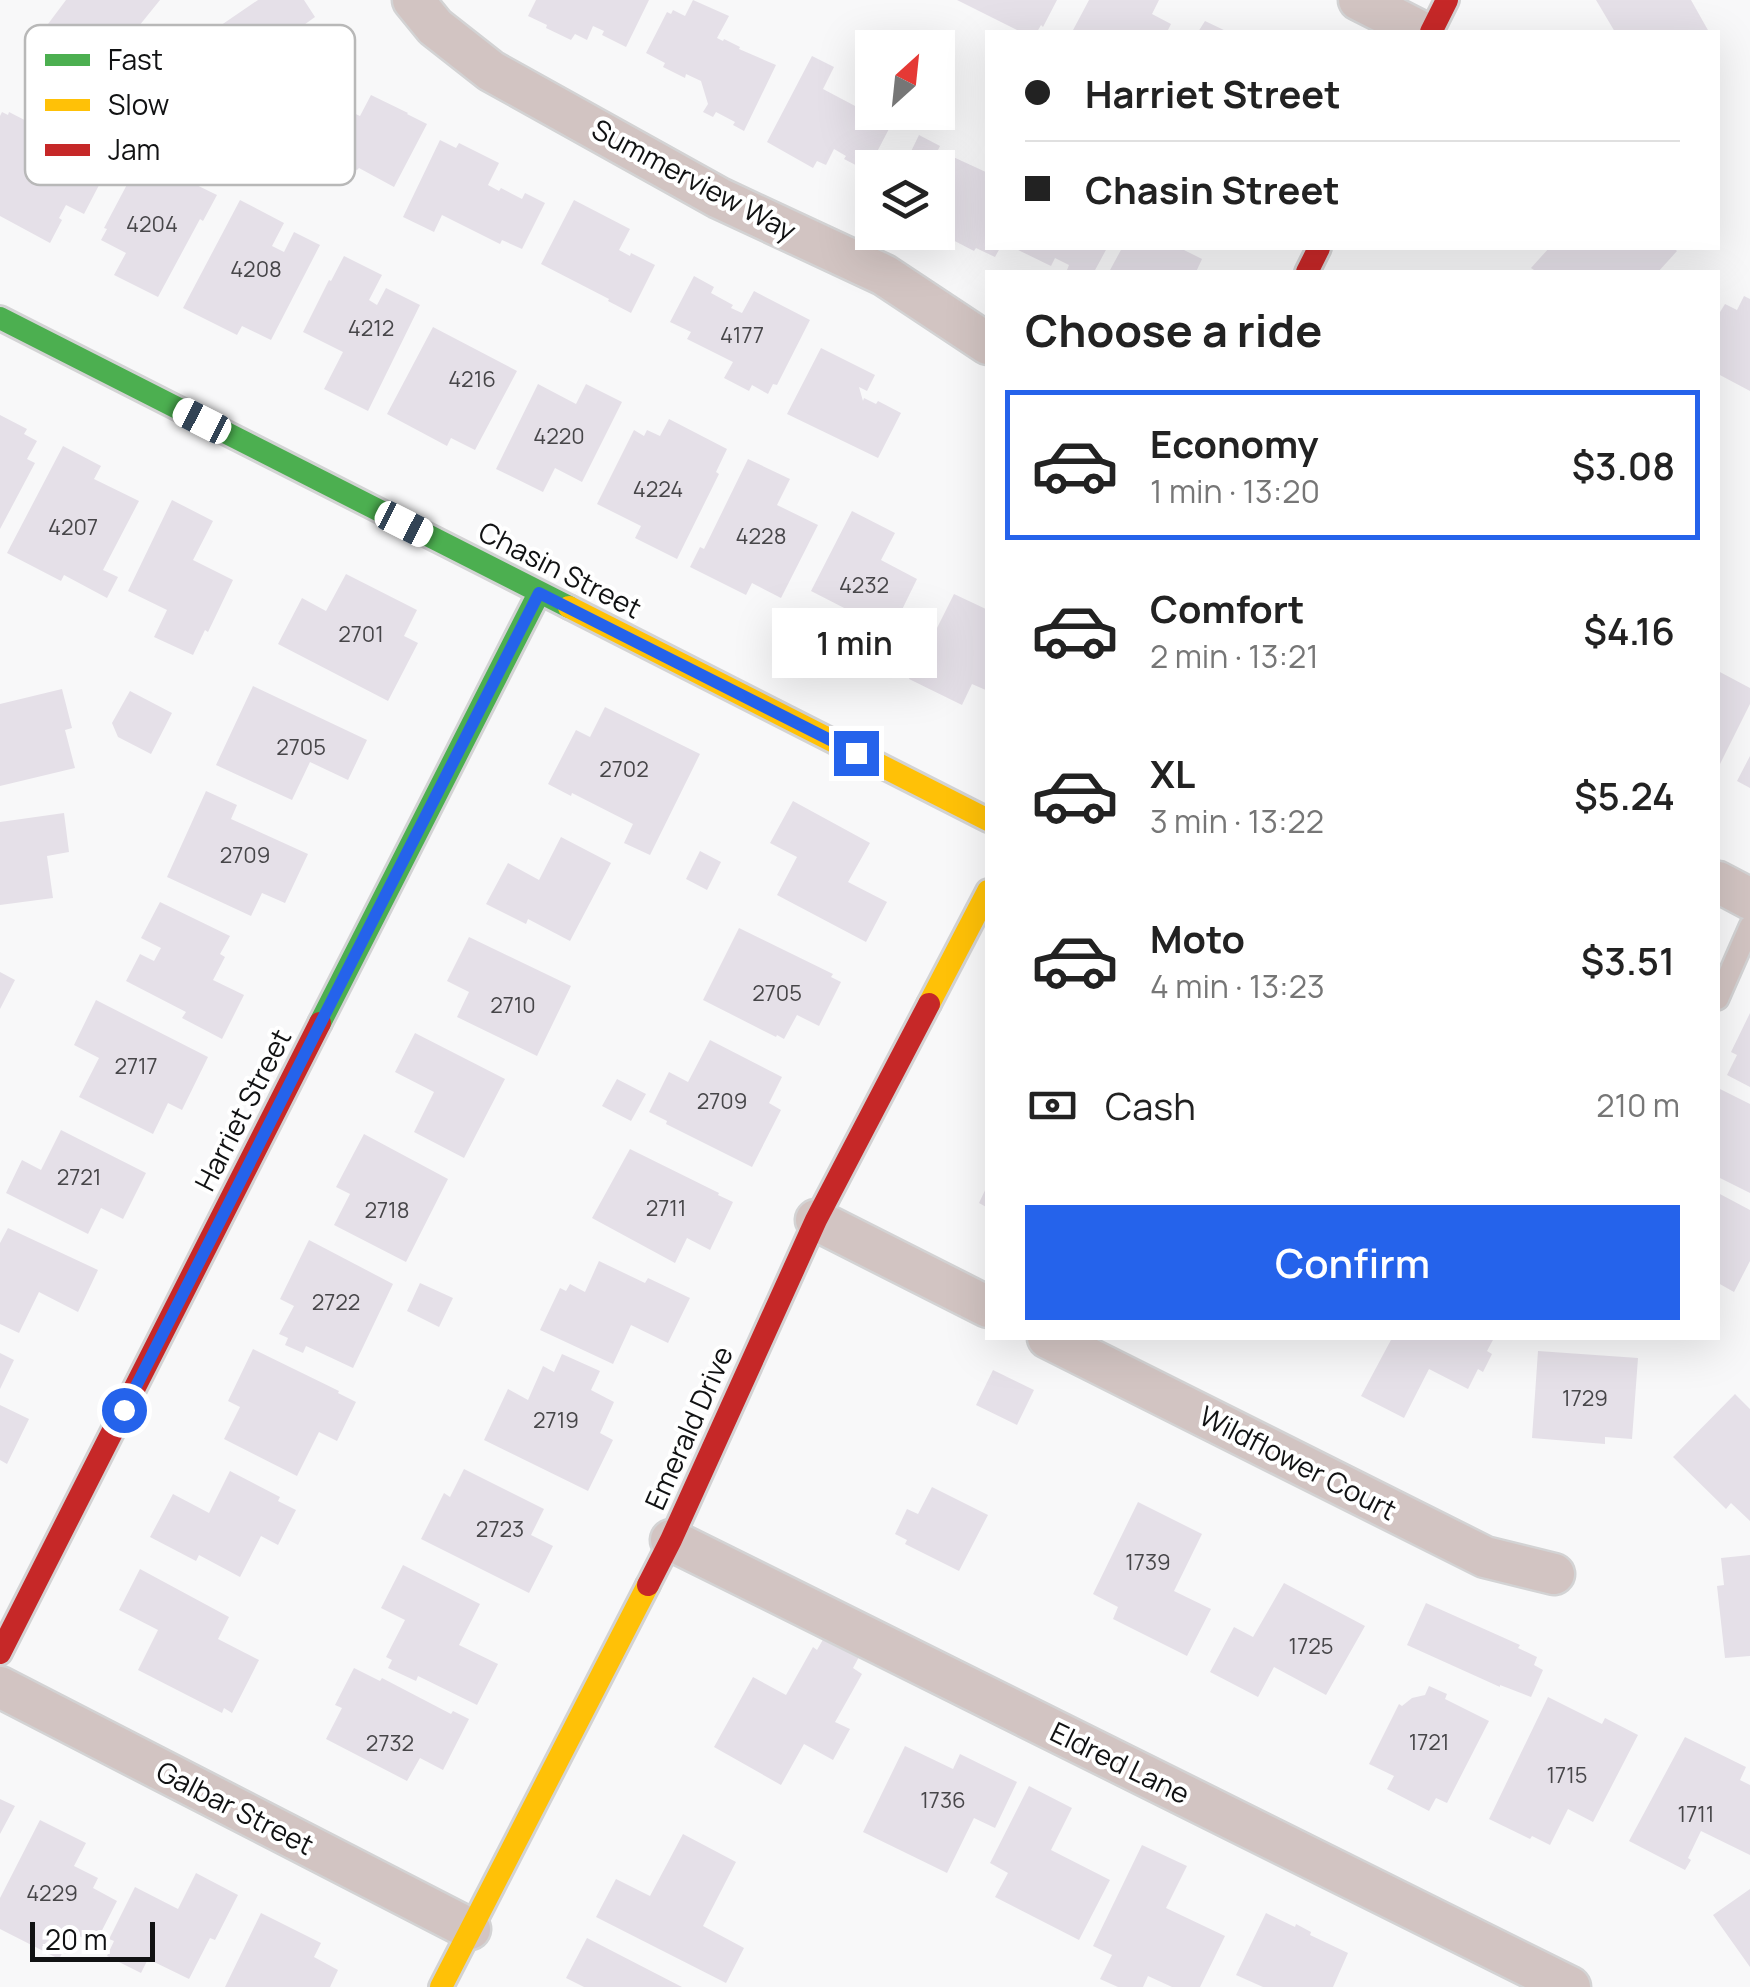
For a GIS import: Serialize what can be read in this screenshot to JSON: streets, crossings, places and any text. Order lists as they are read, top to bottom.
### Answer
{
  "streets": {
    "street": [
      "Summerview Way",
      "Chasin Street",
      "Harriet Street",
      "Emerald Drive",
      "Wildflower Court",
      "Eldred Lane",
      "Galbar Street"
    ]
  },
  "crossings": [
    ["Chasin Street", "Harriet Street"],
    ["Emerald Drive", "Eldred Lane"],
    ["Emerald Drive", "Galbar Street"]
  ],
  "house_numbers": [
    "4204",
    "4208",
    "4212",
    "4177",
    "4216",
    "4220",
    "4224",
    "4207",
    "4228",
    "4232",
    "2701",
    "2705",
    "2702",
    "2709",
    "2705",
    "2710",
    "2717",
    "2709",
    "2721",
    "2711",
    "2718",
    "2722",
    "1729",
    "2719",
    "2723",
    "1739",
    "1725",
    "1721",
    "2732",
    "1715",
    "1736",
    "1711",
    "4229"
  ],
  "legend": ["Fast", "Slow", "Jam"],
  "scale_bar": "20 m",
  "north": "top right",
  "page": {
    "banner": ["Harriet Street", "Chasin Street"],
    "heading": "Choose a ride",
    "list": [
      {
        "name": "Economy",
        "note": "1 min · 13:20",
        "value": "$3.08"
      },
      {
        "name": "Comfort",
        "note": "2 min · 13:21",
        "value": "$4.16"
      },
      {
        "name": "XL",
        "note": "3 min · 13:22",
        "value": "$5.24"
      },
      {
        "name": "Moto",
        "note": "4 min · 13:23",
        "value": "$3.51"
      }
    ],
    "bubble": "1 min",
    "pay": ["Cash", "210 m"],
    "buttons": "Confirm",
    "scale": "20 m"
  }
}
